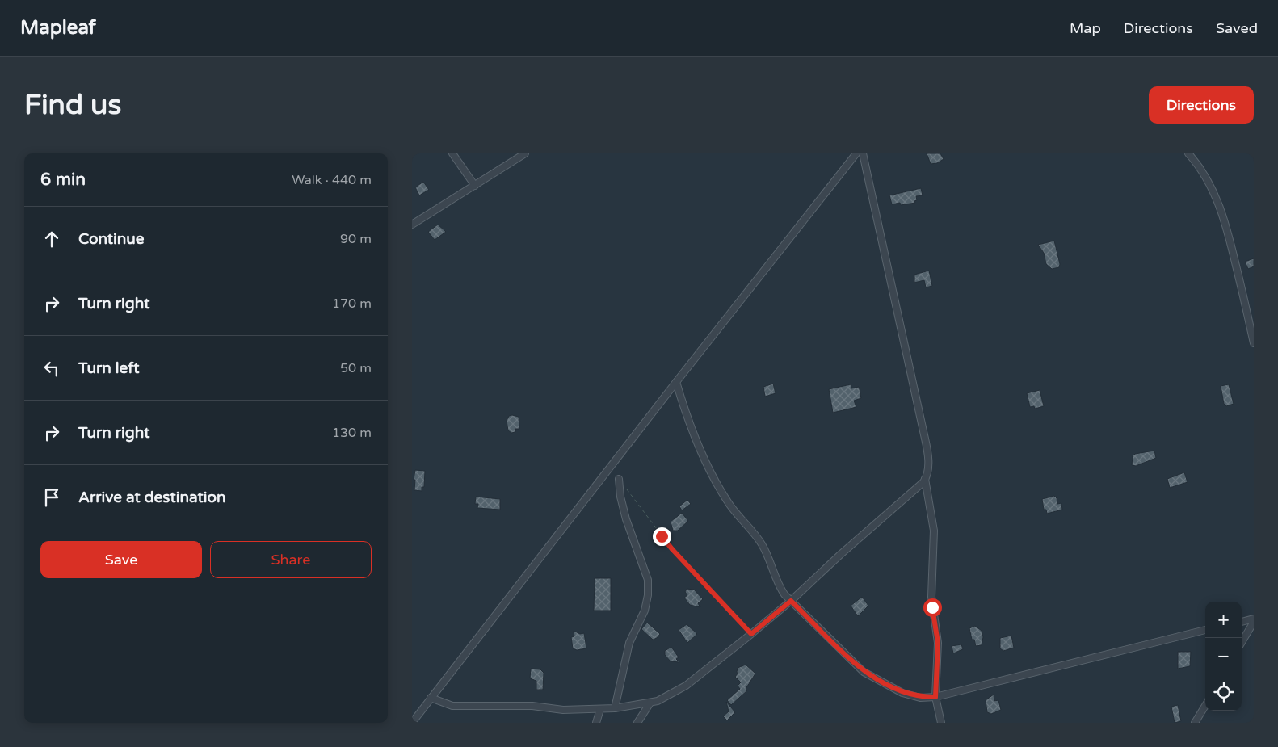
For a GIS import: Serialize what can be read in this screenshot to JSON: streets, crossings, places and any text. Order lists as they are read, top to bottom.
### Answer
{
  "page": {
    "header": "Mapleaf",
    "nav": ["Map", "Directions", "Saved"],
    "buttons": [
      "Directions",
      ["Save", "Share"]
    ],
    "title": "Find us",
    "heading": ["6 min", "Walk · 440 m"],
    "list": [
      ["Continue", "90 m"],
      ["Turn right", "170 m"],
      ["Turn left", "50 m"],
      ["Turn right", "130 m"],
      "Arrive at destination"
    ],
    "map_buttons": ["+", "−"]
  }
}
